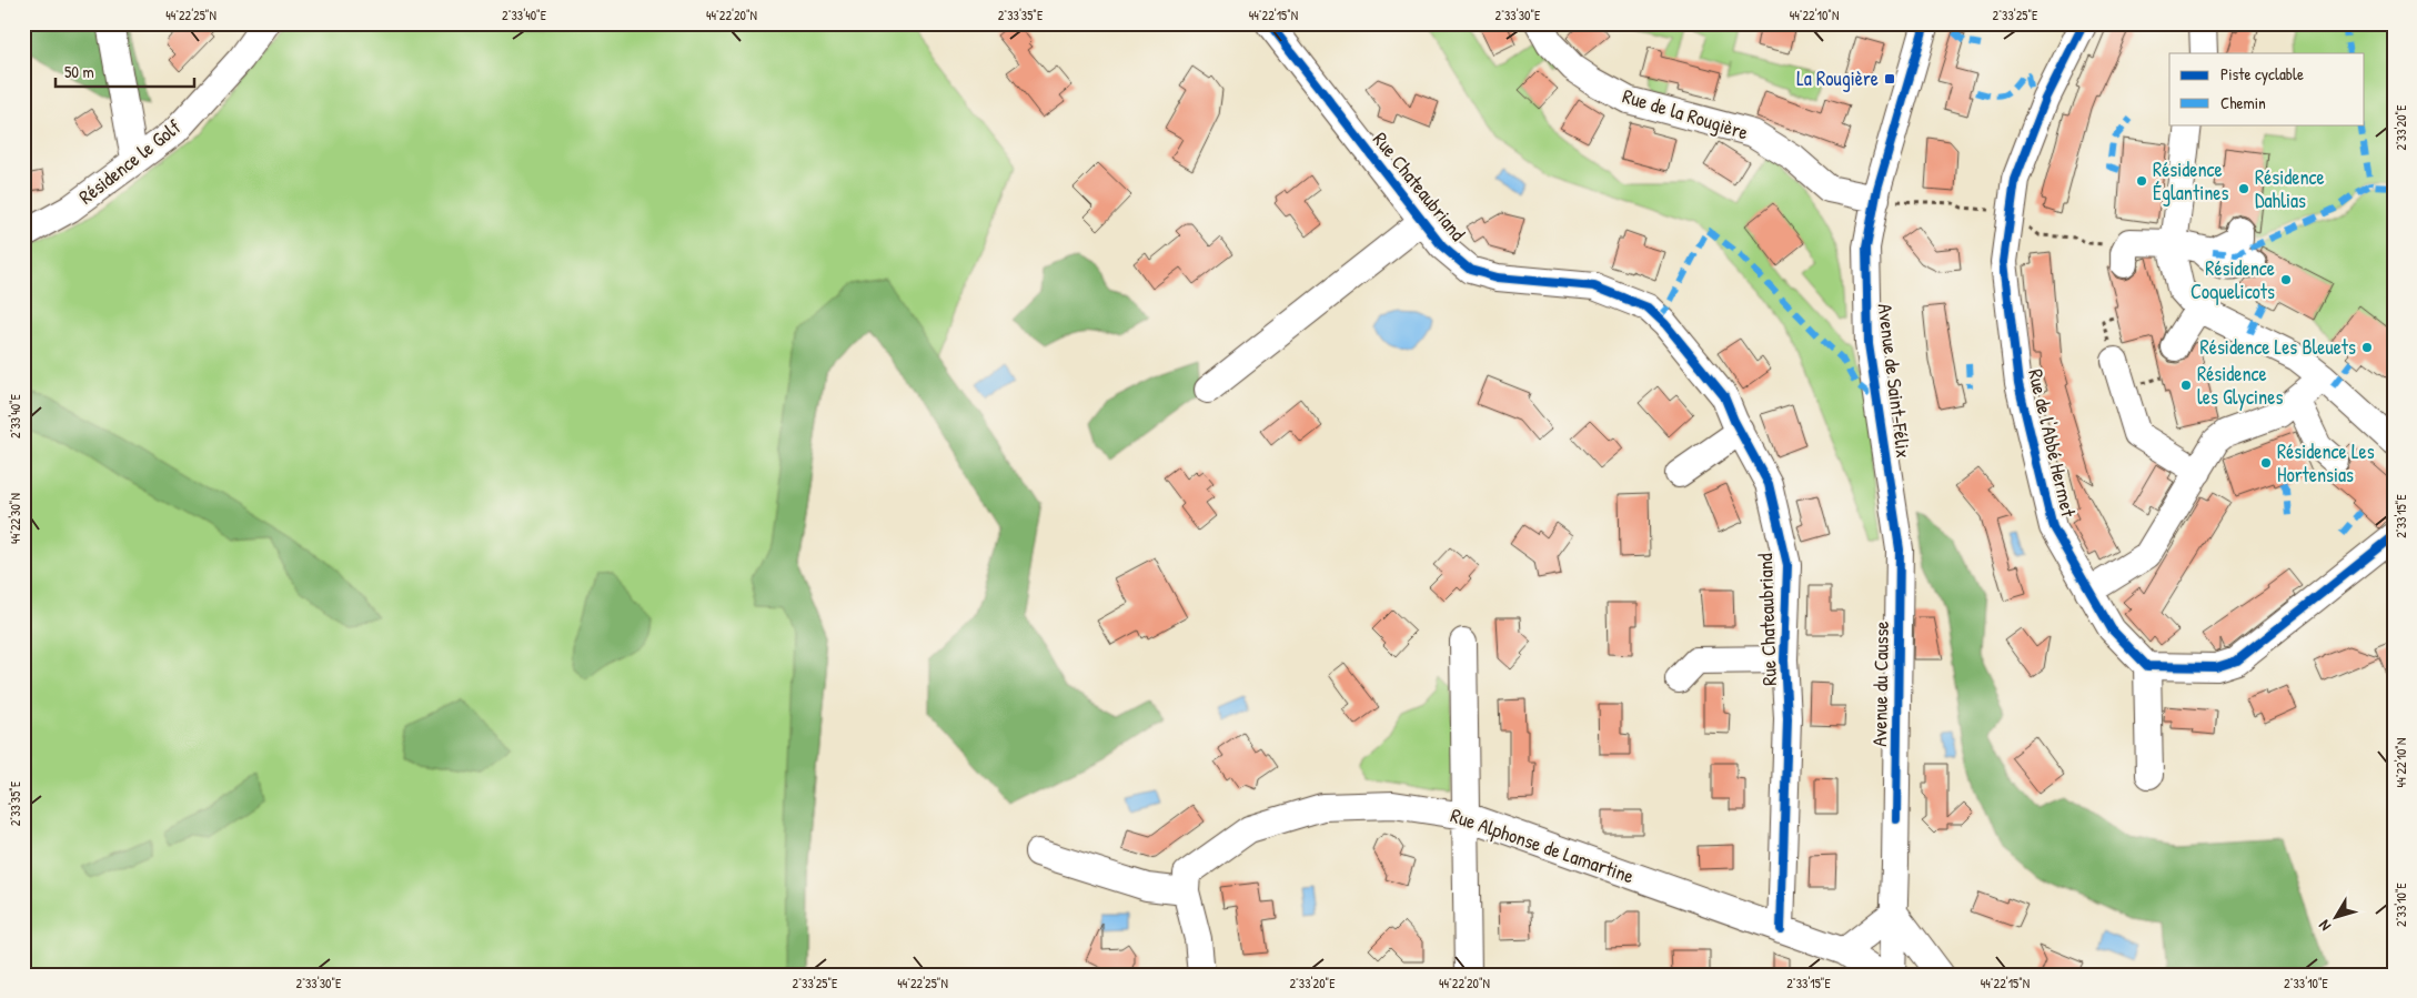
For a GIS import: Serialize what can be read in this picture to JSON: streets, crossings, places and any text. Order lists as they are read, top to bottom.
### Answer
{
  "streets": {
    "street": [
      "Rue de la Rougière",
      "Résidence le Golf",
      "Rue Chateaubriand",
      "Avenue de Saint-Félix",
      "Rue de l'Abbé Hermet",
      "Avenue du Causse",
      "Rue Alphonse de Lamartine"
    ]
  },
  "crossings": [
    ["Rue de la Rougière", "Avenue de Saint-Félix"],
    ["Rue Chateaubriand", "Rue Alphonse de Lamartine"],
    ["Avenue de Saint-Félix", "Avenue du Causse"]
  ],
  "places": {
    "transit": ["La Rougière"],
    "other": [
      "Résidence Églantines",
      "Résidence Dahlias",
      "Résidence Coquelicots",
      "Résidence Les Bleuets",
      "Résidence les Glycines",
      "Résidence Les Hortensias"
    ]
  },
  "legend": ["Piste cyclable", "Chemin"],
  "scale_bar": "50 m",
  "north": "bottom left",
  "coordinates": [
    "44°22'25\"N",
    "2°33'40\"E",
    "44°22'20\"N",
    "2°33'35\"E",
    "44°22'15\"N",
    "2°33'30\"E",
    "44°22'10\"N",
    "2°33'25\"E",
    "2°33'20\"E",
    "2°33'15\"E",
    "44°22'30\"N",
    "2°33'10\"E"
  ]
}
